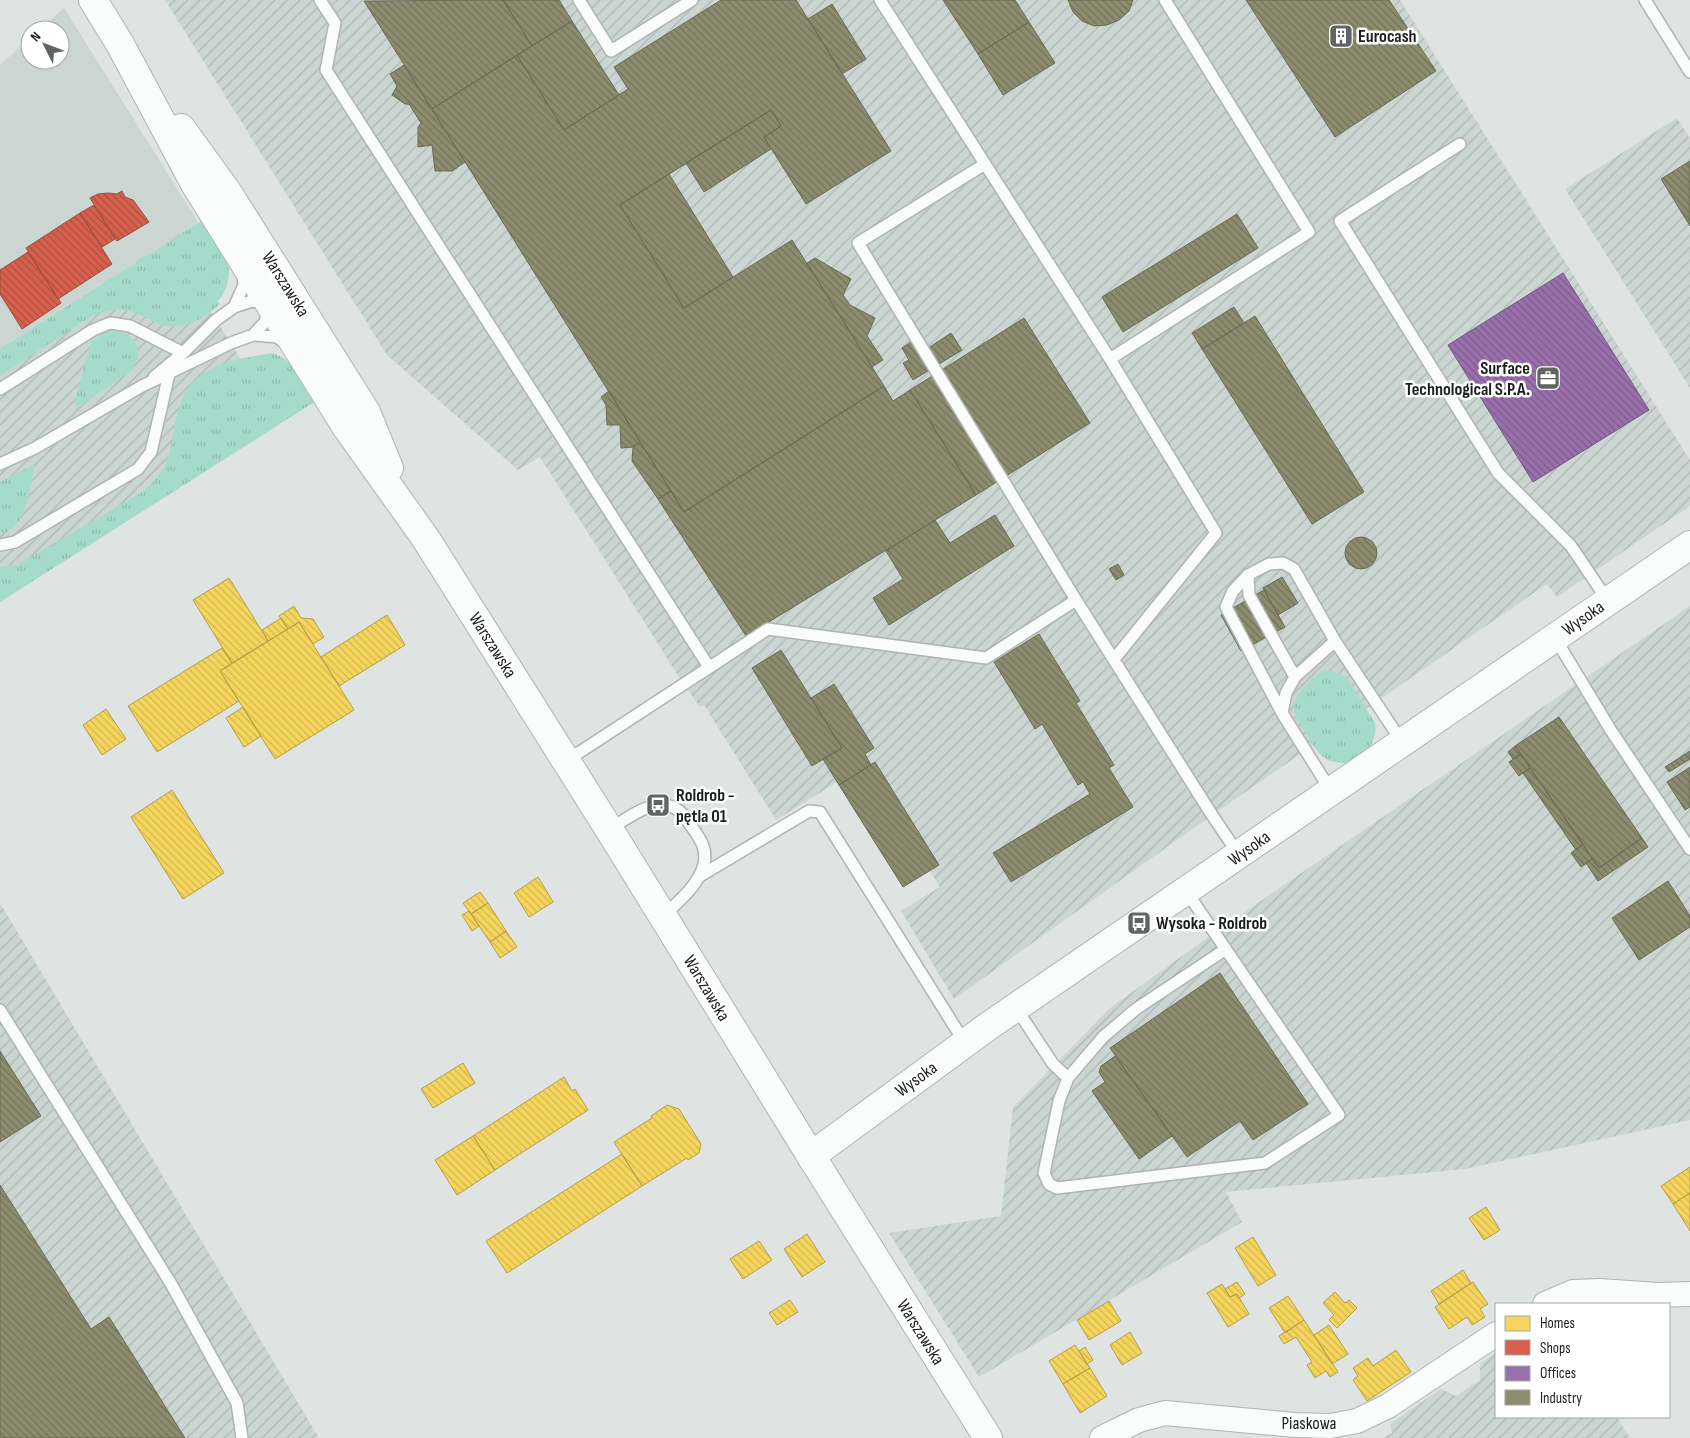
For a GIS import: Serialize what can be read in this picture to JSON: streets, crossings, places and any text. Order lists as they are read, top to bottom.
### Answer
{
  "streets": {
    "main road": ["Warszawska", "Wysoka"],
    "street": ["Piaskowa"]
  },
  "crossings": [
    ["Warszawska", "Wysoka"]
  ],
  "places": {
    "building": ["Eurocash"],
    "office": ["Surface Technological S.P.A."],
    "bus stop": ["Roldrob - pętla 01", "Wysoka - Roldrob"]
  },
  "legend": [
    "Homes",
    "Shops",
    "Offices",
    "Industry"
  ],
  "north": "top left"
}
